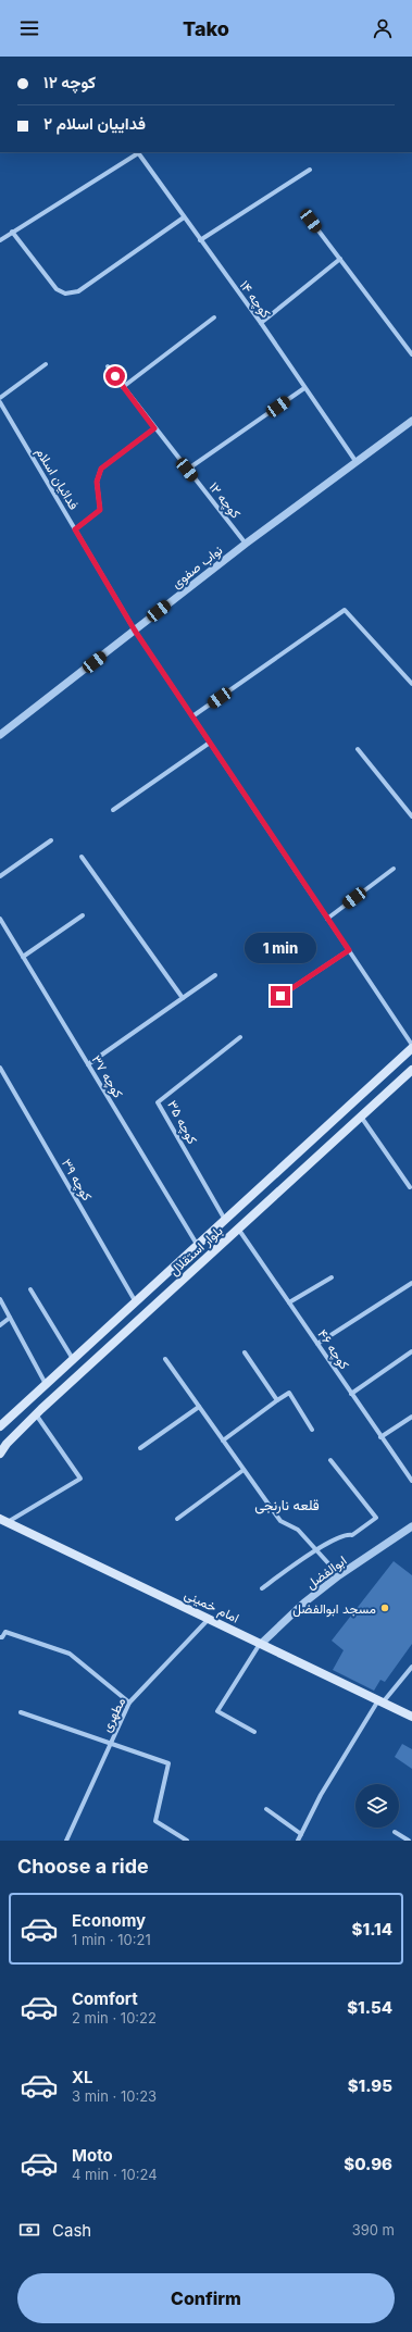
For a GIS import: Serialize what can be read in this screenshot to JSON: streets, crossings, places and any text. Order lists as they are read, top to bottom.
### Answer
{
  "streets": {
    "main road": ["بلوار استقلال", "امام خمینی"],
    "street": [
      "کوچه ۱۴",
      "فدائیان اسلام",
      "کوچه ۱۲",
      "نواب صفوی",
      "کوچه ۳۷",
      "کوچه ۳۵",
      "کوچه ۳۹",
      "کوچه ۴۶",
      "ابوالفضل",
      "مطهری"
    ]
  },
  "crossings": [
    ["کوچه ۱۴", "نواب صفوی"],
    ["فدائیان اسلام", "نواب صفوی"],
    ["کوچه ۱۲", "نواب صفوی"],
    ["کوچه ۳۷", "بلوار استقلال"],
    ["کوچه ۳۵", "بلوار استقلال"],
    ["کوچه ۳۹", "بلوار استقلال"],
    ["بلوار استقلال", "کوچه ۴۶"],
    ["ابوالفضل", "امام خمینی"],
    ["امام خمینی", "مطهری"]
  ],
  "districts": ["قلعه نارنجی"],
  "places": ["مسجد ابوالفضل"],
  "page": {
    "header": "Tako",
    "banner": ["کوچه ۱۲", "فداییان اسلام ۲"],
    "bubble": "1 min",
    "heading": "Choose a ride",
    "list": [
      {
        "name": "Economy",
        "note": "1 min · 10:21",
        "value": "$1.14"
      },
      {
        "name": "Comfort",
        "note": "2 min · 10:22",
        "value": "$1.54"
      },
      {
        "name": "XL",
        "note": "3 min · 10:23",
        "value": "$1.95"
      },
      {
        "name": "Moto",
        "note": "4 min · 10:24",
        "value": "$0.96"
      }
    ],
    "pay": ["Cash", "390 m"],
    "buttons": "Confirm"
  }
}
